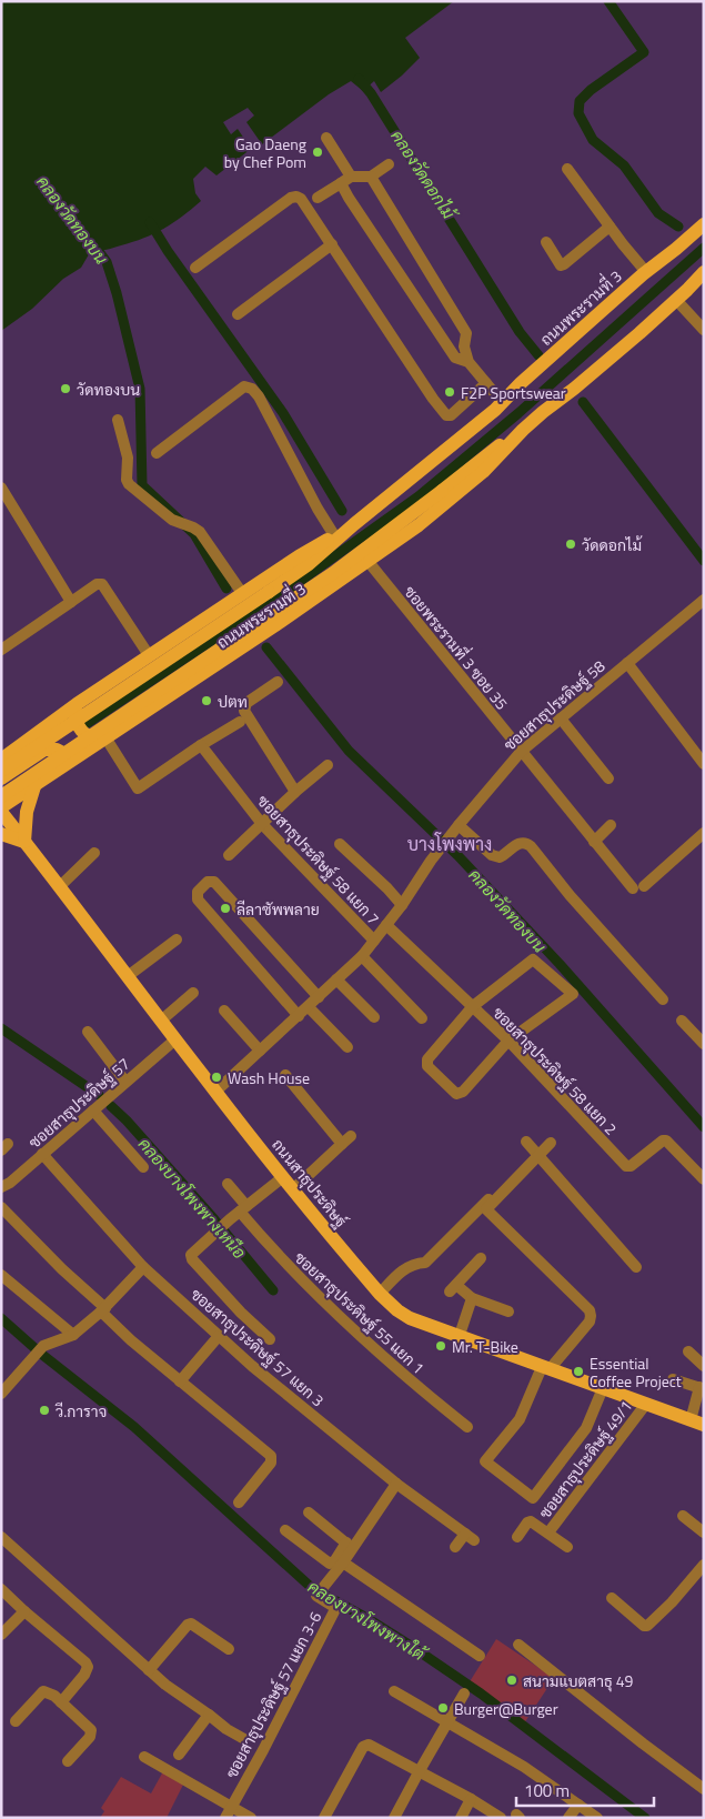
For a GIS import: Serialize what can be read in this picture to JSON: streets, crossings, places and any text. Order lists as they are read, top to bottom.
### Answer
{
  "streets": {
    "main road": ["ถนนพระรามที่ 3", "ถนนสาธุประดิษฐ์"],
    "street": [
      "ซอยพระรามที่ 3 ซอย 35",
      "ซอยสาธุประดิษฐ์ 58",
      "ซอยสาธุประดิษฐ์ 58 แยก 7",
      "ซอยสาธุประดิษฐ์ 58 แยก 2",
      "ซอยสาธุประดิษฐ์ 57",
      "ซอยสาธุประดิษฐ์ 55 แยก 1",
      "ซอยสาธุประดิษฐ์ 57 แยก 3",
      "ซอยสาธุประดิษฐ์ 49/1",
      "ซอยสาธุประดิษฐ์ 57 แยก 3-6"
    ]
  },
  "crossings": [
    ["ถนนพระรามที่ 3", "ซอยพระรามที่ 3 ซอย 35"],
    ["ซอยพระรามที่ 3 ซอย 35", "ซอยสาธุประดิษฐ์ 58"],
    ["ซอยสาธุประดิษฐ์ 58", "ซอยสาธุประดิษฐ์ 58 แยก 7"],
    ["ซอยสาธุประดิษฐ์ 58", "ซอยสาธุประดิษฐ์ 58 แยก 2"],
    ["ซอยสาธุประดิษฐ์ 58", "ถนนสาธุประดิษฐ์"],
    ["ซอยสาธุประดิษฐ์ 57", "ถนนสาธุประดิษฐ์"],
    ["ซอยสาธุประดิษฐ์ 57", "ซอยสาธุประดิษฐ์ 57 แยก 3"],
    ["ถนนสาธุประดิษฐ์", "ซอยสาธุประดิษฐ์ 49/1"],
    ["ซอยสาธุประดิษฐ์ 57 แยก 3", "ซอยสาธุประดิษฐ์ 57 แยก 3-6"]
  ],
  "districts": ["บางโพงพาง"],
  "water": [
    "คลองวัดดอกไม้",
    "คลองวัดทองบน",
    "คลองบางโพงพางเหนือ",
    "คลองบางโพงพางใต้"
  ],
  "places": [
    "Gao Daeng by Chef Pom",
    "วัดทองบน",
    "F2P Sportswear",
    "วัดดอกไม้",
    "ปตท",
    "ลีลาซัพพลาย",
    "Wash House",
    "Mr. T-Bike",
    "Essential Coffee Project",
    "วี.การาจ",
    "สนามแบตสาธุ 49",
    "Burger@Burger"
  ],
  "scale_bar": "100 m"
}
